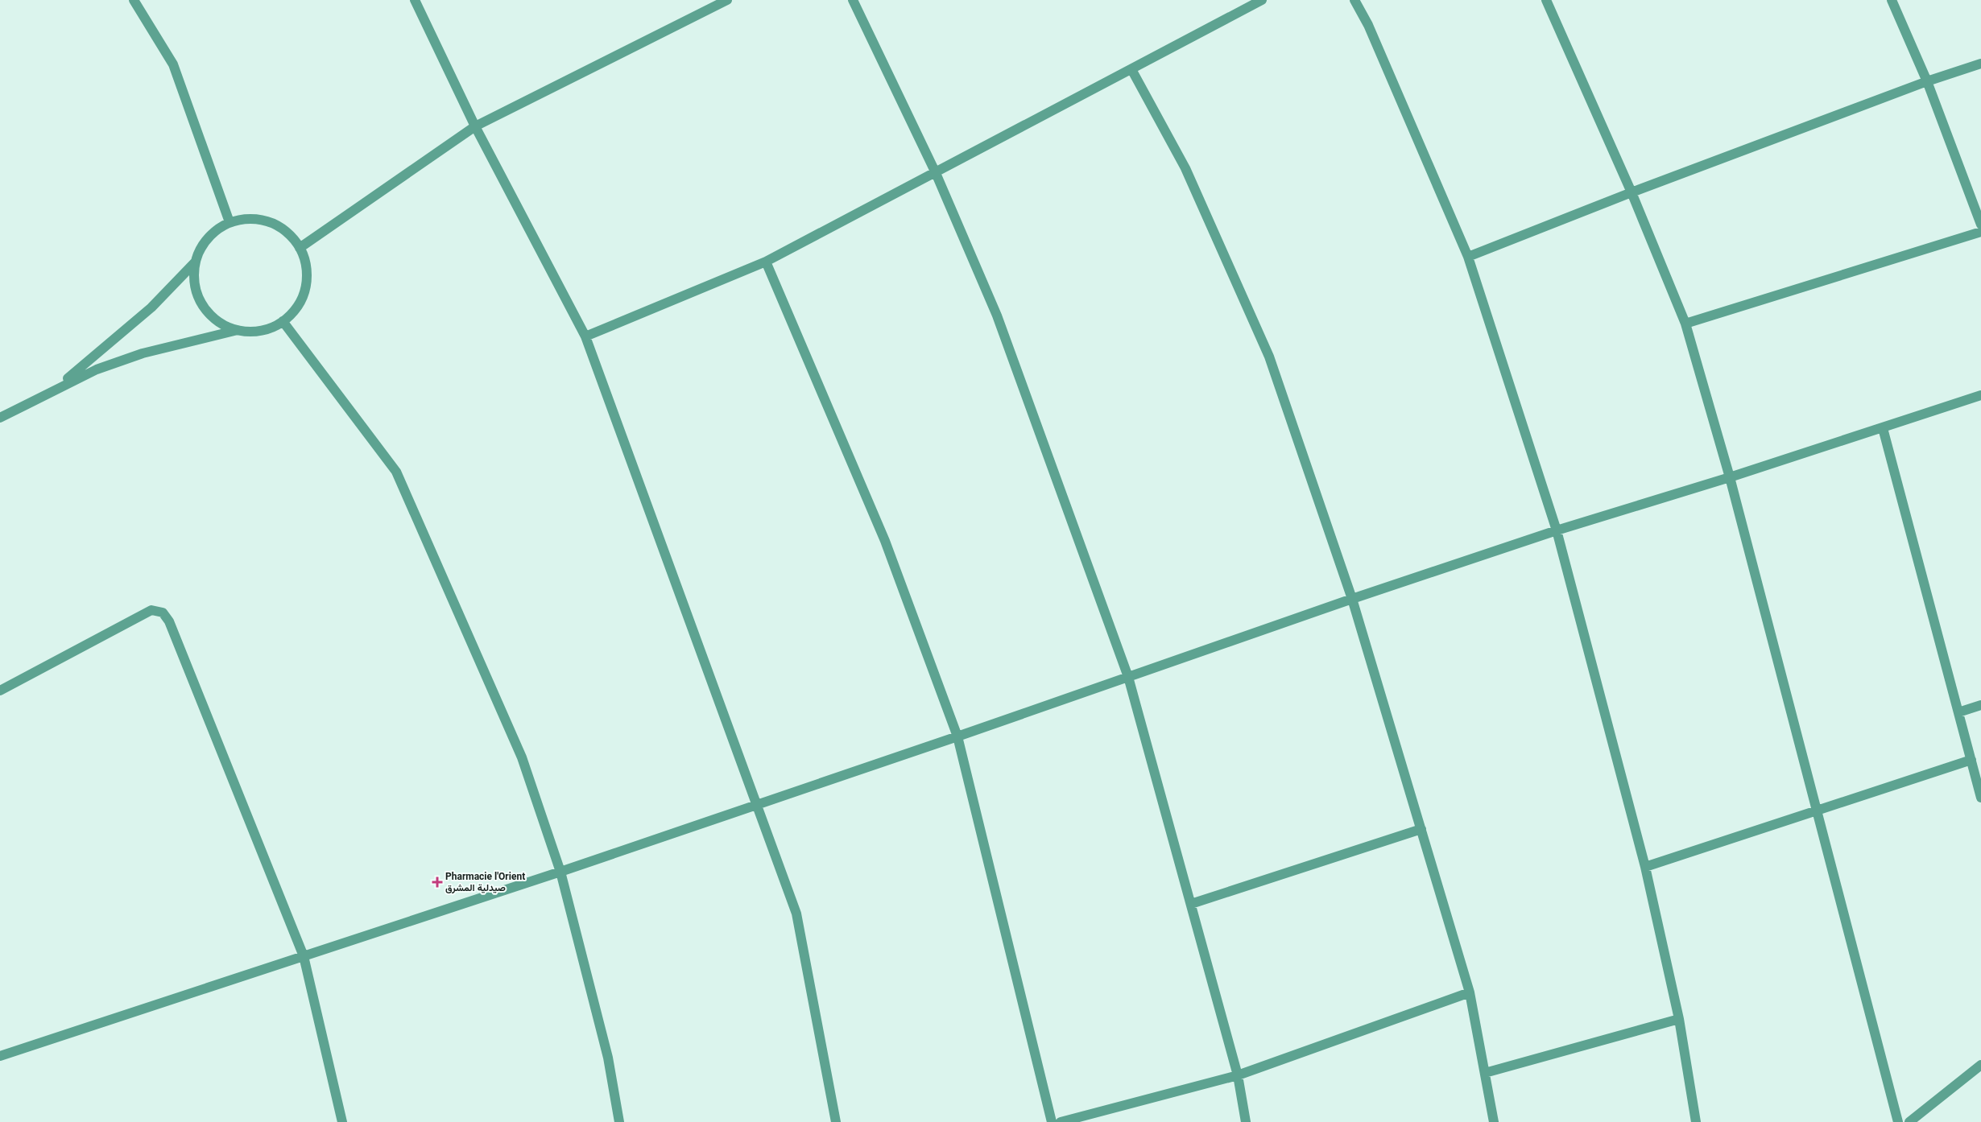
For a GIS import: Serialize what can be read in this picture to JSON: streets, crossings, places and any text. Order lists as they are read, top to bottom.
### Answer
{
  "places": {
    "health": ["Pharmacie l'Orient صيدلية المشرق"]
  }
}
